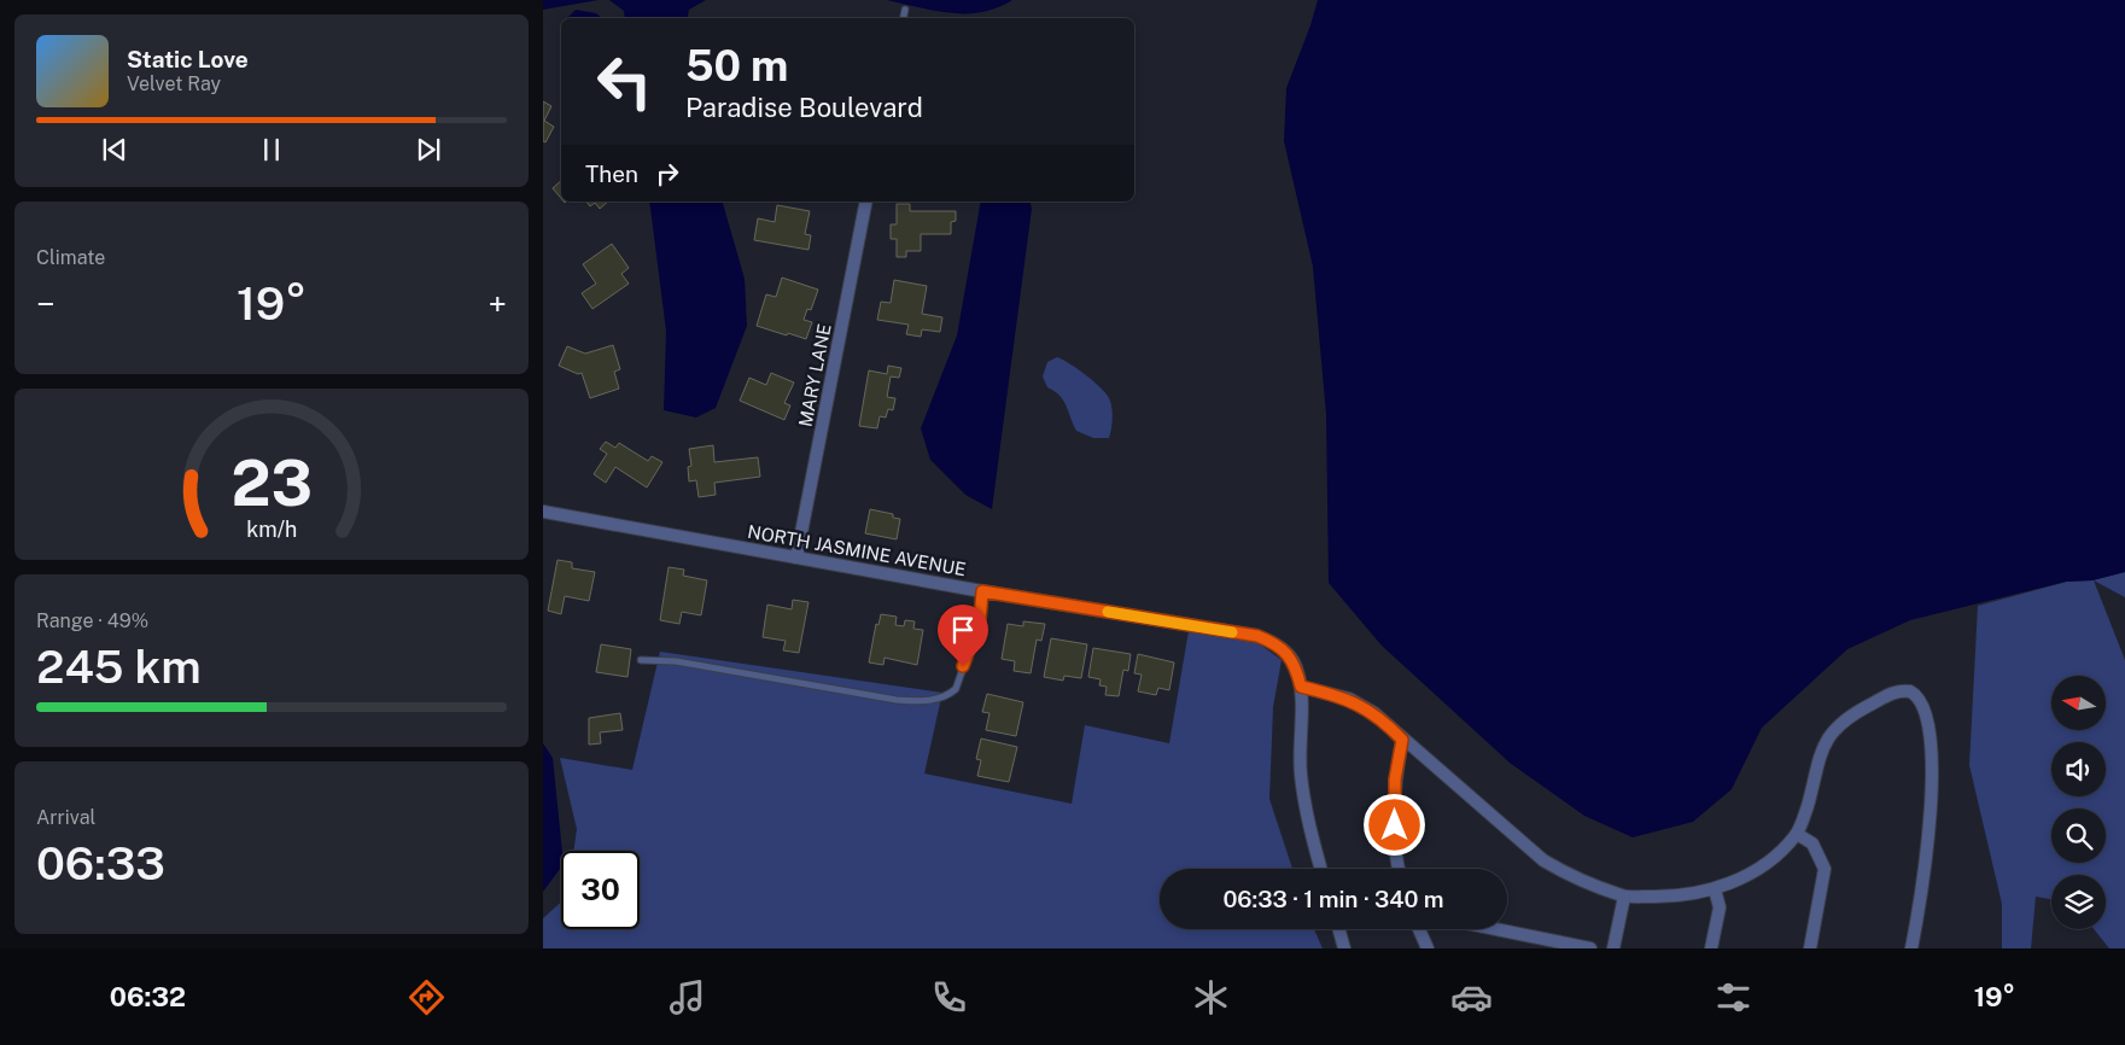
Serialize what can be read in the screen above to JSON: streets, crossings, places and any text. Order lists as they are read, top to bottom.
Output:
{
  "streets": {
    "street": ["MARY LANE", "NORTH JASMINE AVENUE"]
  },
  "crossings": [
    ["MARY LANE", "NORTH JASMINE AVENUE"]
  ],
  "north": "left",
  "page": {
    "turn": ["50 m", "Paradise Boulevard"],
    "song": ["Static Love", "Velvet Ray"],
    "then": "Then",
    "tile": [
      "Climate",
      ["Range · 49%", "245 km"],
      ["Arrival", "06:33"]
    ],
    "heat": ["−", "19°", "+"],
    "limit": "30",
    "trip": "06:33 · 1 min · 340 m",
    "tabs": ["06:32", "19°"],
    "gauge": ["23", "km/h"]
  }
}
